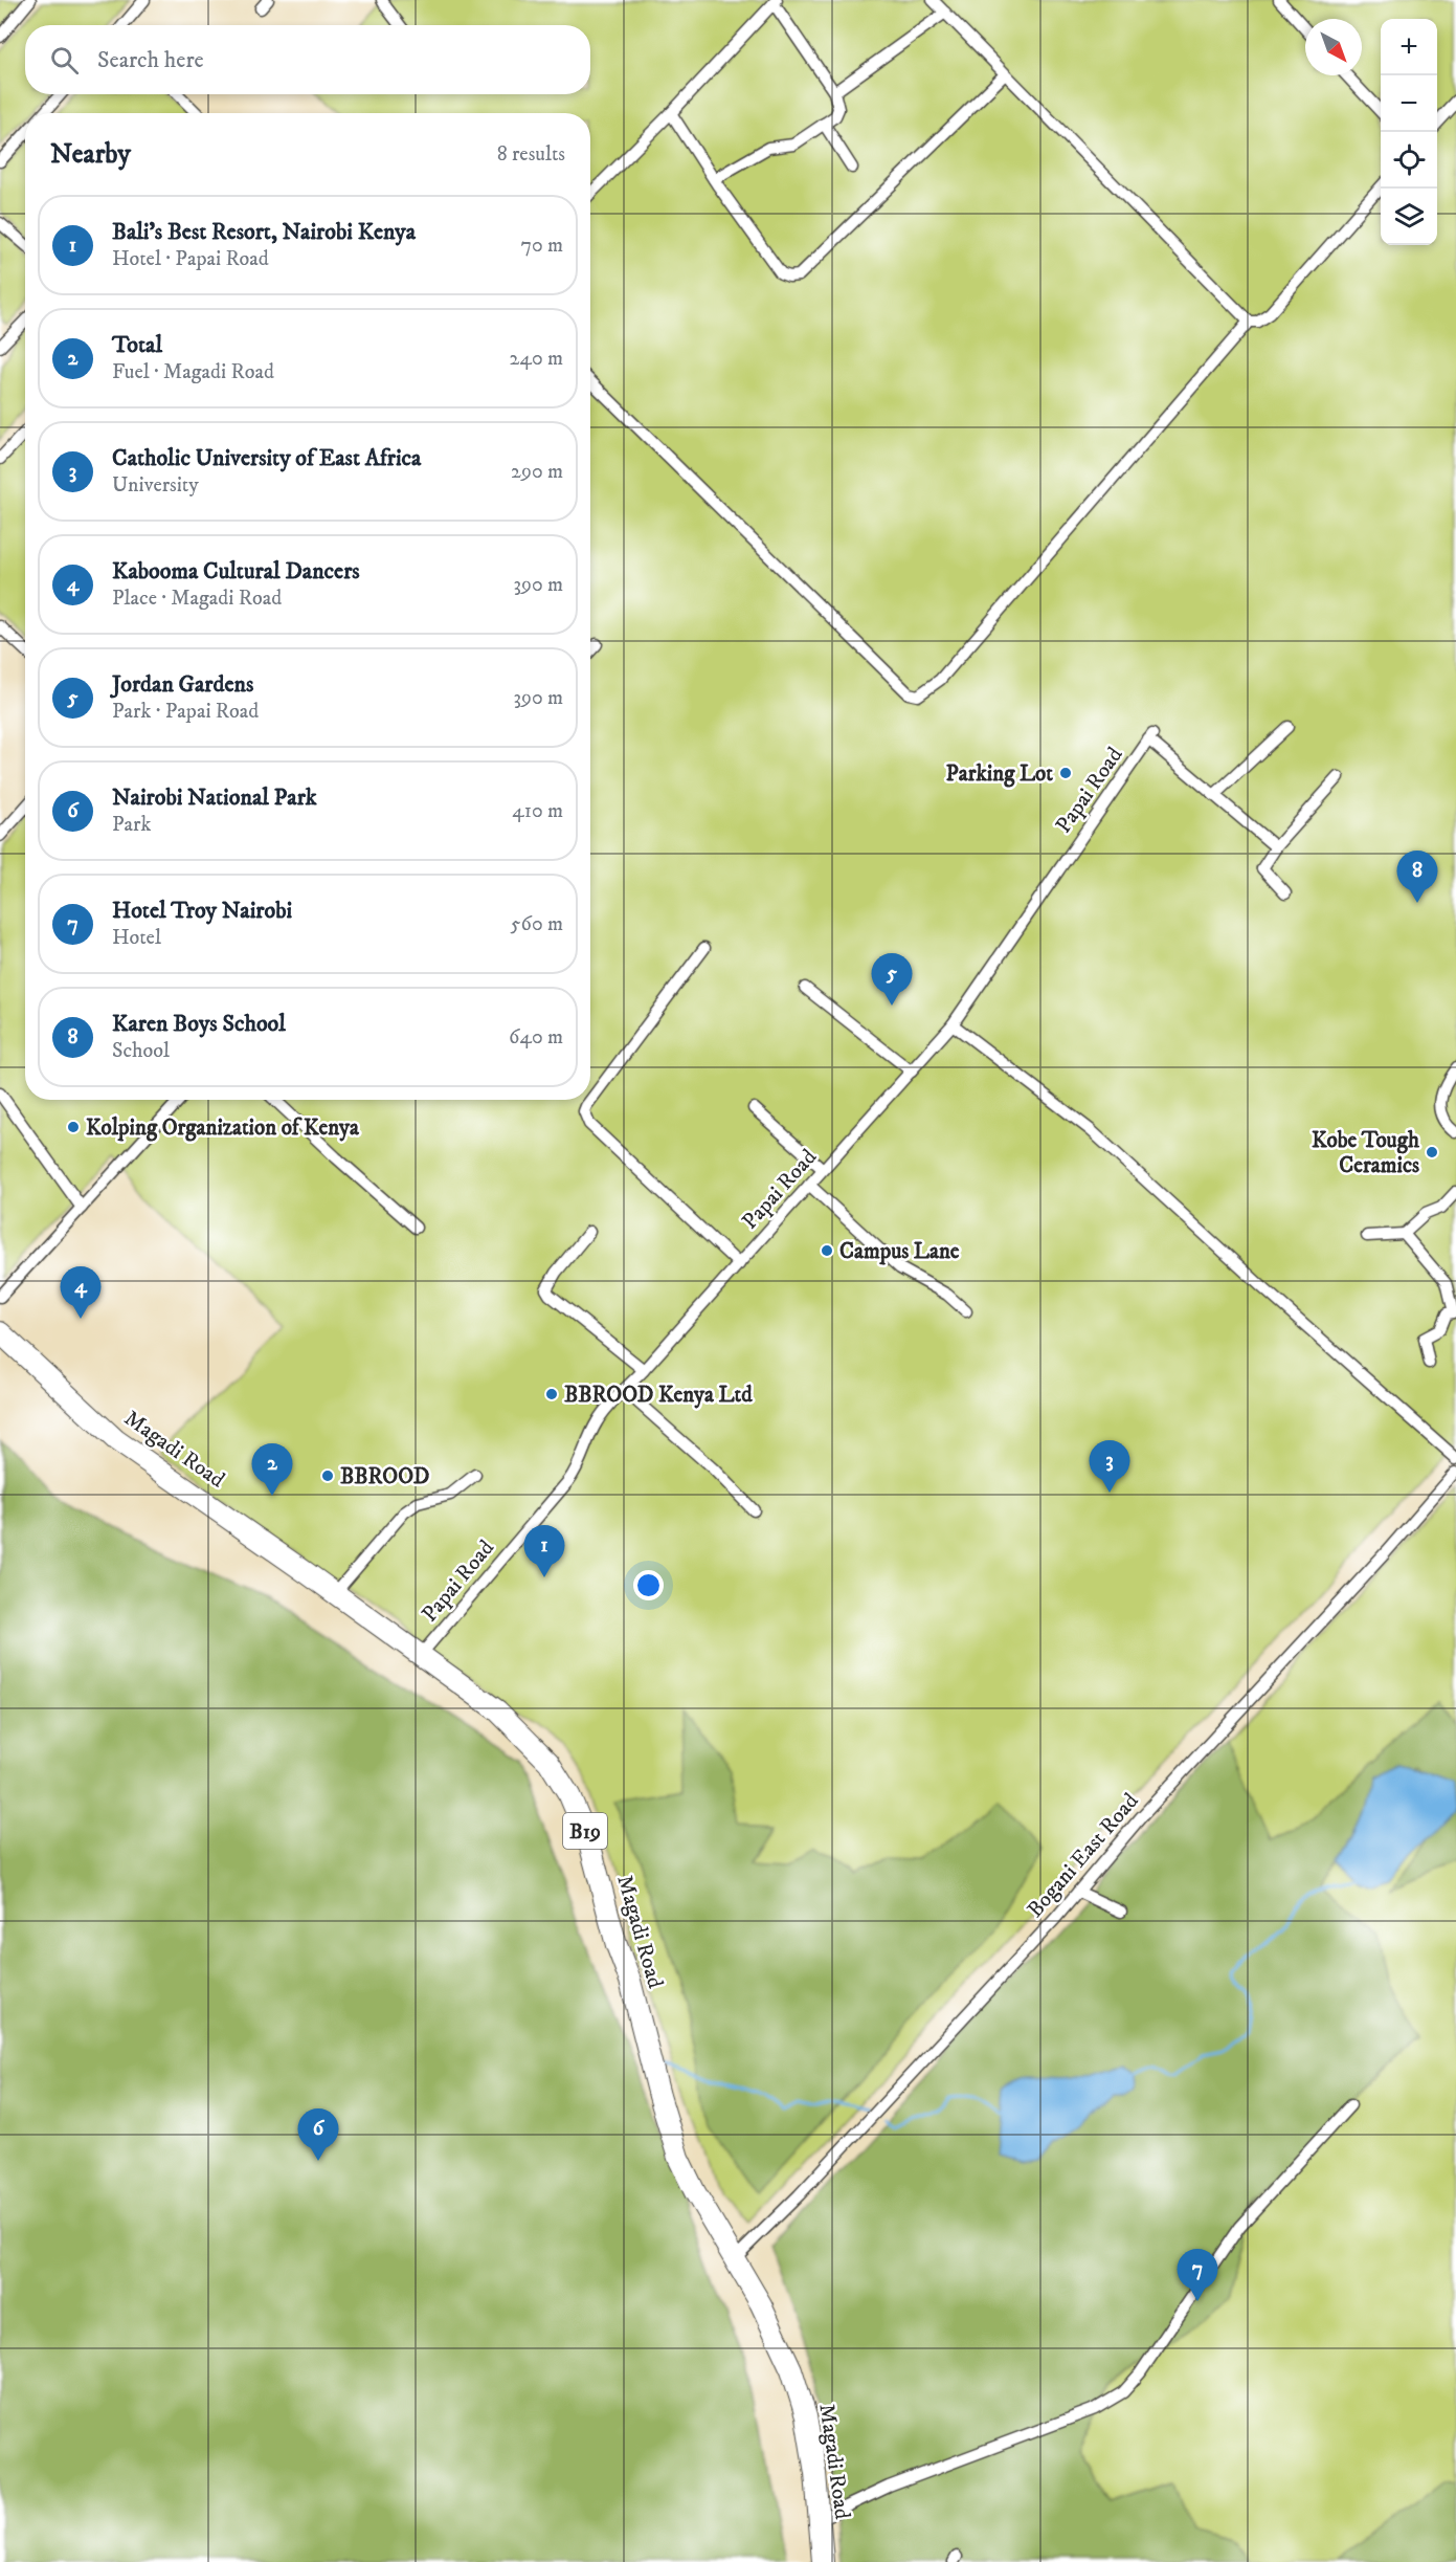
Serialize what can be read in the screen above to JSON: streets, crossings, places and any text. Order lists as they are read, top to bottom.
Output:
{
  "streets": {
    "highway": ["Magadi Road", "B19"],
    "street": ["Papai Road", "Bogani East Road"]
  },
  "crossings": [
    ["Papai Road", "Magadi Road"],
    ["Magadi Road", "Bogani East Road"]
  ],
  "places": [
    "Parking Lot",
    "Kolping Organization of Kenya",
    "Kobe Tough Ceramics",
    "Campus Lane",
    "BBROOD Kenya Ltd",
    "BBROOD"
  ],
  "north": "bottom right",
  "page": {
    "map_buttons": ["+", "−"],
    "search": "Search here",
    "heading": ["Nearby", "8 results"],
    "list": [
      {
        "mark": "1",
        "name": "Bali's Best Resort, Nairobi Kenya",
        "note": "Hotel · Papai Road",
        "value": "70 m"
      },
      {
        "mark": "2",
        "name": "Total",
        "note": "Fuel · Magadi Road",
        "value": "240 m"
      },
      {
        "mark": "3",
        "name": "Catholic University of East Africa",
        "note": "University",
        "value": "290 m"
      },
      {
        "mark": "4",
        "name": "Kabooma Cultural Dancers",
        "note": "Place · Magadi Road",
        "value": "390 m"
      },
      {
        "mark": "5",
        "name": "Jordan Gardens",
        "note": "Park · Papai Road",
        "value": "390 m"
      },
      {
        "mark": "6",
        "name": "Nairobi National Park",
        "note": "Park",
        "value": "410 m"
      },
      {
        "mark": "7",
        "name": "Hotel Troy Nairobi",
        "note": "Hotel",
        "value": "560 m"
      },
      {
        "mark": "8",
        "name": "Karen Boys School",
        "note": "School",
        "value": "640 m"
      }
    ],
    "pins": [
      "8",
      "5",
      "4",
      "3",
      "2",
      "1",
      "6",
      "7"
    ]
  }
}
